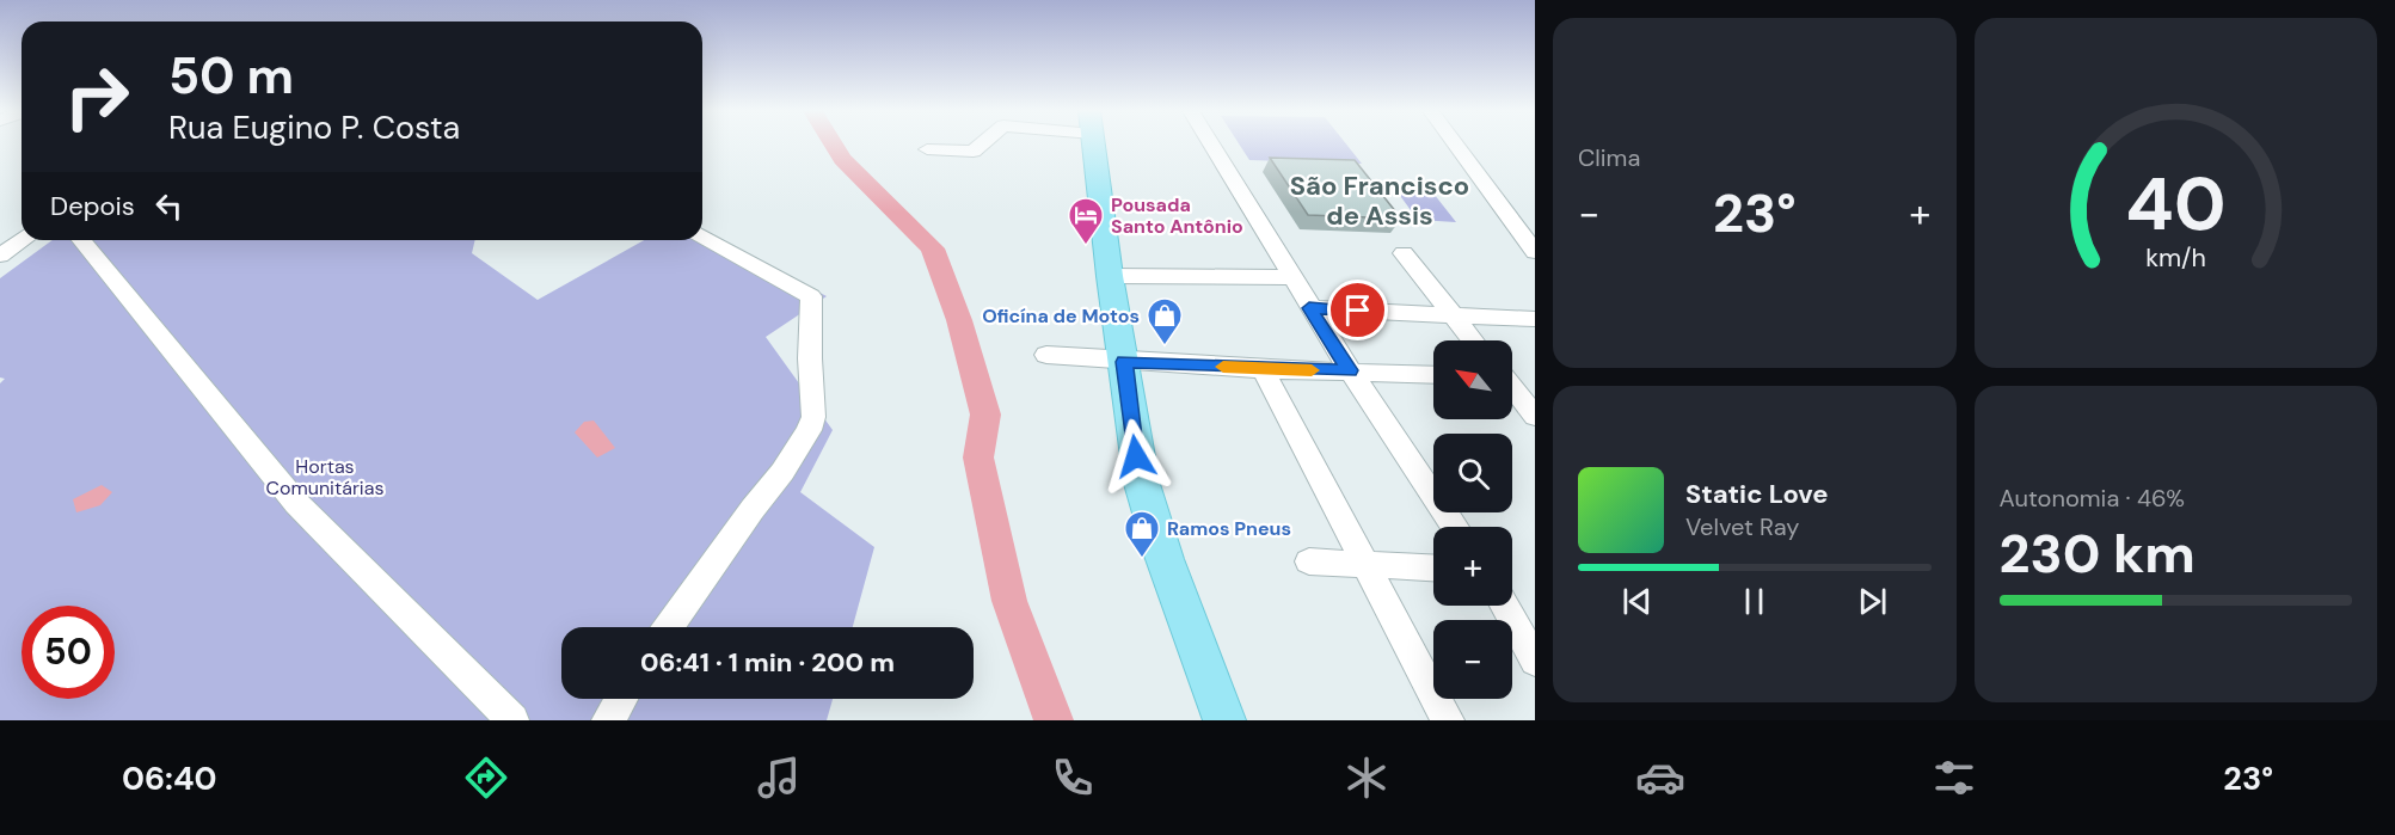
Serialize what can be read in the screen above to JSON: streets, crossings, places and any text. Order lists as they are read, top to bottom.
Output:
{
  "districts": ["São Francisco de Assis"],
  "parks": ["Hortas Comunitárias"],
  "places": {
    "hotel": ["Pousada Santo Antônio"],
    "shop": ["Oficína de Motos", "Ramos Pneus"]
  },
  "north": "top left",
  "page": {
    "tile": [
      "Clima",
      ["Autonomia · 46%", "230 km"]
    ],
    "turn": ["50 m", "Rua Eugino P. Costa"],
    "then": "Depois",
    "heat": ["−", "23°", "+"],
    "map_buttons": ["+", "−"],
    "song": ["Static Love", "Velvet Ray"],
    "limit": "50",
    "trip": "06:41 · 1 min · 200 m",
    "tabs": ["06:40", "23°"],
    "gauge": ["40", "km/h"]
  }
}
